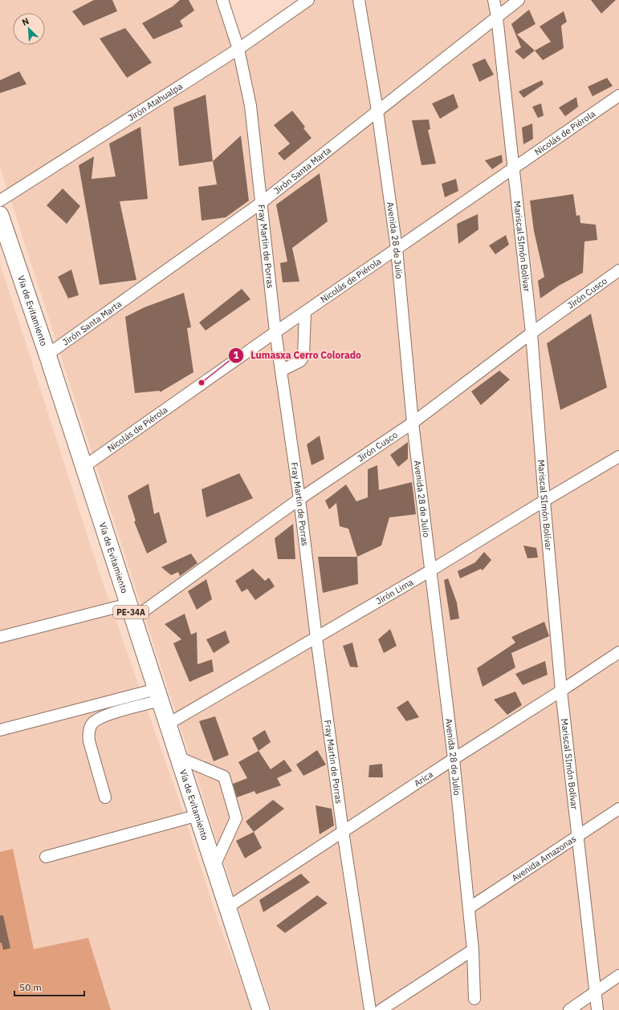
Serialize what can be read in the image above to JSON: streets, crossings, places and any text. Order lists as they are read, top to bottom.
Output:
{
  "streets": {
    "highway": ["Vía de Evitamiento", "PE-34A"],
    "street": [
      "Jirón Atahualpa",
      "Nicolás de Piérola",
      "Jirón Santa Marta",
      "Avenida 28 de Julio",
      "Fray Martin de Porras",
      "Mariscal SImón Bolívar",
      "Jirón Cusco",
      "Jirón Lima",
      "Arica",
      "Avenida Amazonas"
    ]
  },
  "crossings": [
    ["Jirón Atahualpa", "Fray Martin de Porras"],
    ["Nicolás de Piérola", "Avenida 28 de Julio"],
    ["Nicolás de Piérola", "Fray Martin de Porras"],
    ["Nicolás de Piérola", "Mariscal SImón Bolívar"],
    ["Nicolás de Piérola", "Vía de Evitamiento"],
    ["Jirón Santa Marta", "Avenida 28 de Julio"],
    ["Jirón Santa Marta", "Fray Martin de Porras"],
    ["Jirón Santa Marta", "Mariscal SImón Bolívar"],
    ["Jirón Santa Marta", "Vía de Evitamiento"],
    ["Avenida 28 de Julio", "Jirón Cusco"],
    ["Avenida 28 de Julio", "Jirón Lima"],
    ["Avenida 28 de Julio", "Arica"],
    ["Avenida 28 de Julio", "Avenida Amazonas"],
    ["Fray Martin de Porras", "Jirón Cusco"],
    ["Fray Martin de Porras", "Jirón Lima"],
    ["Fray Martin de Porras", "Arica"],
    ["Mariscal SImón Bolívar", "Jirón Cusco"],
    ["Mariscal SImón Bolívar", "Jirón Lima"],
    ["Mariscal SImón Bolívar", "Arica"],
    ["Mariscal SImón Bolívar", "Avenida Amazonas"],
    ["Jirón Cusco", "Vía de Evitamiento"],
    ["Vía de Evitamiento", "Jirón Lima"],
    ["Vía de Evitamiento", "Arica"]
  ],
  "places": ["Lumasxa Cerro Colorado"],
  "scale_bar": "50 m",
  "north": "top left"
}
